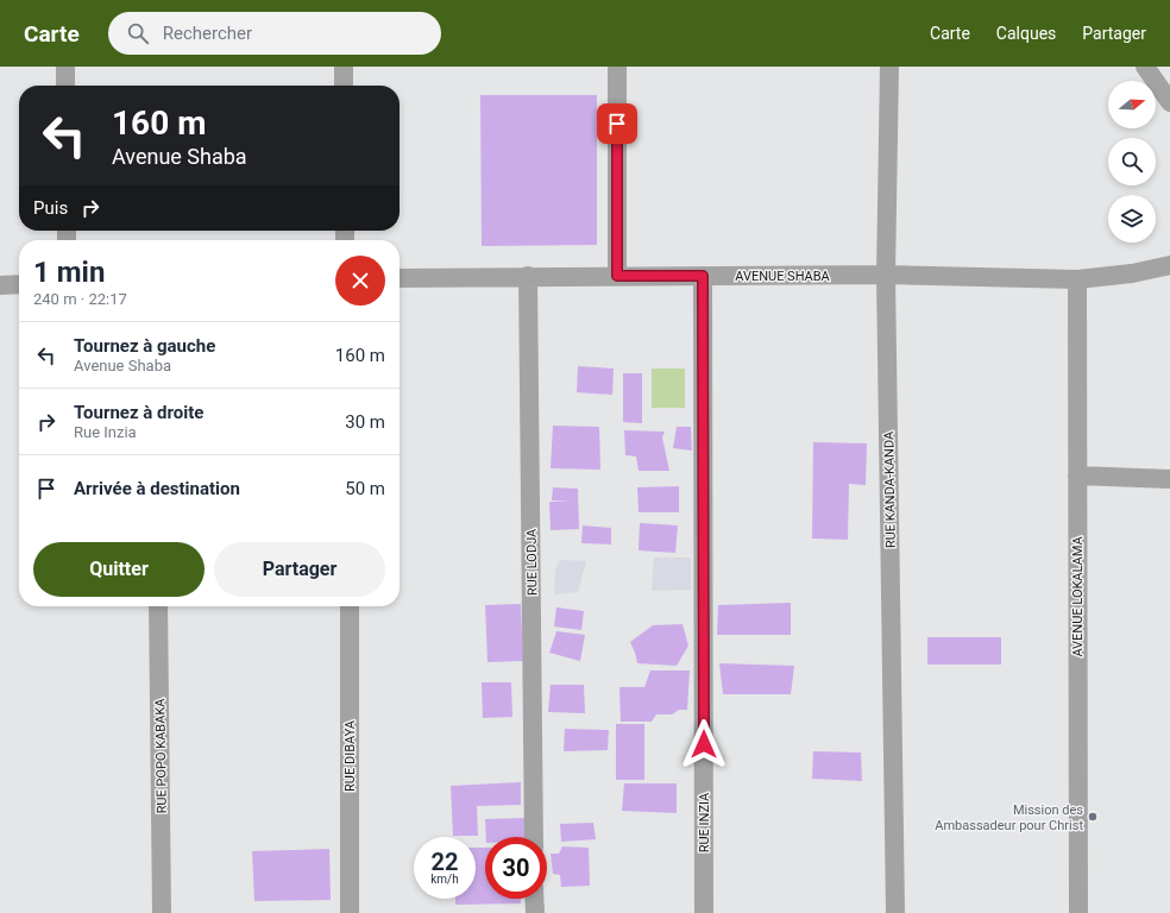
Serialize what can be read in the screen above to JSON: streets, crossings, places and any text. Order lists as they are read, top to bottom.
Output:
{
  "streets": {
    "street": [
      "AVENUE SHABA",
      "RUE KANDA-KANDA",
      "RUE LODJA",
      "AVENUE LOKALAMA",
      "RUE POPO KABAKA",
      "RUE DIBAYA",
      "RUE INZIA"
    ]
  },
  "crossings": [
    ["AVENUE SHABA", "RUE KANDA-KANDA"],
    ["AVENUE SHABA", "RUE LODJA"],
    ["AVENUE SHABA", "AVENUE LOKALAMA"],
    ["AVENUE SHABA", "RUE INZIA"]
  ],
  "places": ["Mission des Ambassadeur pour Christ"],
  "north": "right",
  "page": {
    "header": "Carte",
    "search": "Rechercher",
    "nav": ["Carte", "Calques", "Partager"],
    "turn": ["160 m", "Avenue Shaba"],
    "then": "Puis",
    "heading": ["1 min", "240 m · 22:17"],
    "list": [
      {
        "name": "Tournez à gauche",
        "note": "Avenue Shaba",
        "value": "160 m"
      },
      {
        "name": "Tournez à droite",
        "note": "Rue Inzia",
        "value": "30 m"
      },
      {
        "name": "Arrivée à destination",
        "value": "50 m"
      }
    ],
    "buttons": ["Quitter", "Partager"],
    "speed": "22 km/h",
    "limit": "30"
  }
}
